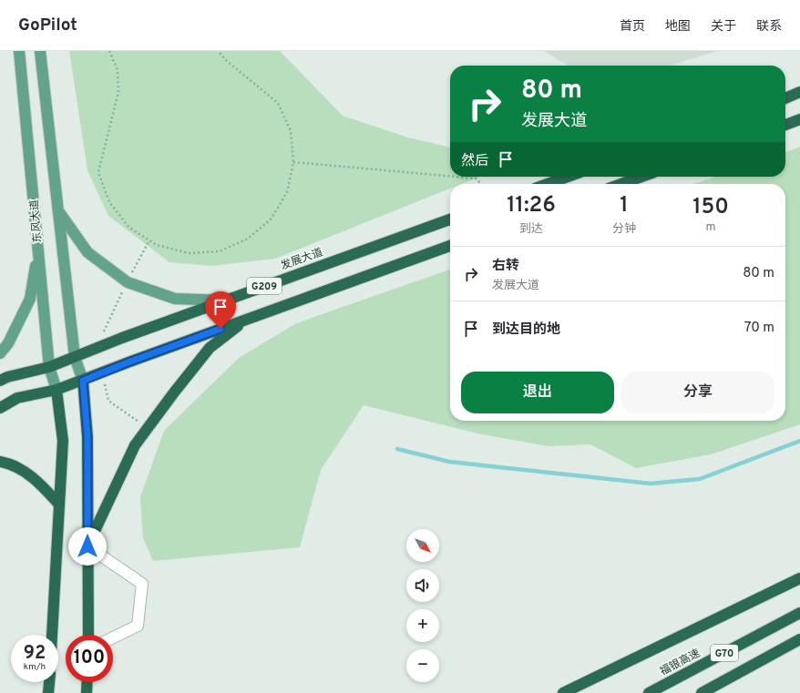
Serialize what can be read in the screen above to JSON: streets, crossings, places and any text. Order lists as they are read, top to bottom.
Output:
{
  "streets": {
    "highway": [
      "发展大道",
      "G209",
      "G70",
      "福银高速"
    ],
    "main road": ["东风大道"]
  },
  "crossings": [
    ["东风大道", "G209"],
    ["发展大道", "G209"]
  ],
  "north": "bottom right",
  "page": {
    "header": "GoPilot",
    "nav": [
      "首页",
      "地图",
      "关于",
      "联系"
    ],
    "turn": ["80 m", "发展大道"],
    "then": "然后",
    "eta": [
      "11:26",
      "到达",
      "1",
      "分钟",
      "150",
      "m"
    ],
    "list": [
      {
        "name": "右转",
        "note": "发展大道",
        "value": "80 m"
      },
      {
        "name": "到达目的地",
        "value": "70 m"
      }
    ],
    "buttons": ["退出", "分享"],
    "map_buttons": ["+", "−"],
    "speed": "92 km/h",
    "limit": "100"
  }
}
